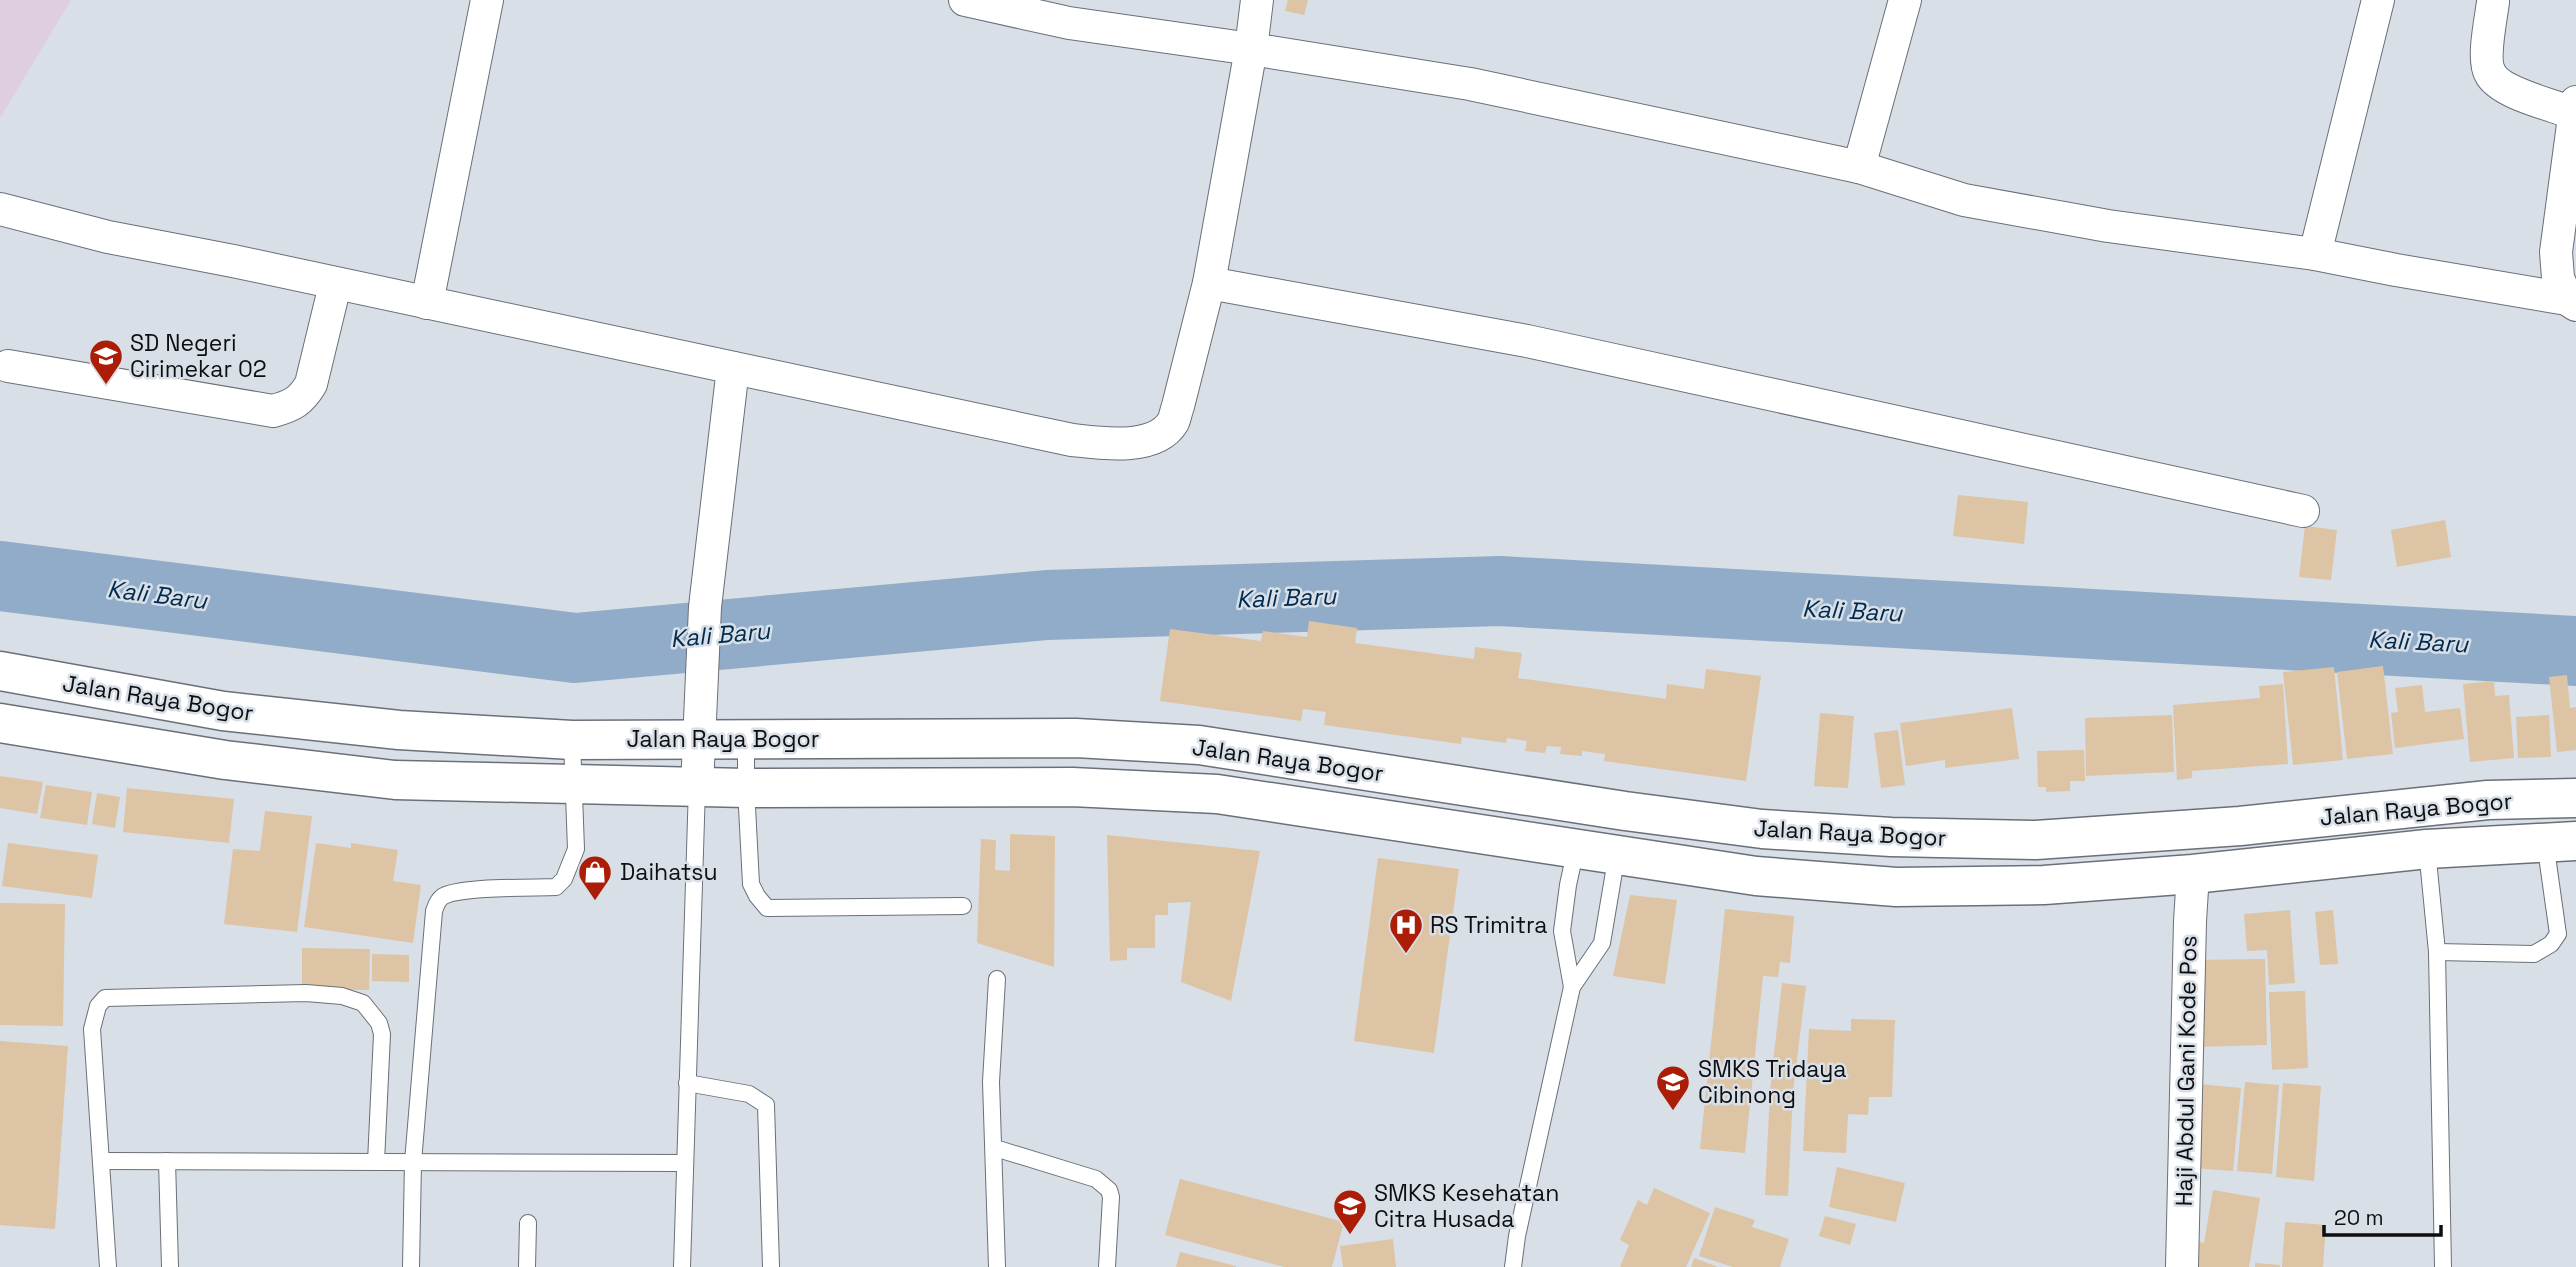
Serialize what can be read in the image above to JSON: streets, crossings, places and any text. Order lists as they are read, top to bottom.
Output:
{
  "streets": {
    "highway": ["Jalan Raya Bogor"],
    "street": ["Haji Abdul Gani Kode Pos"]
  },
  "crossings": [
    ["Jalan Raya Bogor", "Haji Abdul Gani Kode Pos"]
  ],
  "water": ["Kali Baru"],
  "places": {
    "school or university": ["SD Negeri Cirimekar 02", "SMKS Tridaya Cibinong", "SMKS Kesehatan Citra Husada"],
    "shop": ["Daihatsu"],
    "hospital": ["RS Trimitra"]
  },
  "scale_bar": "20 m"
}
